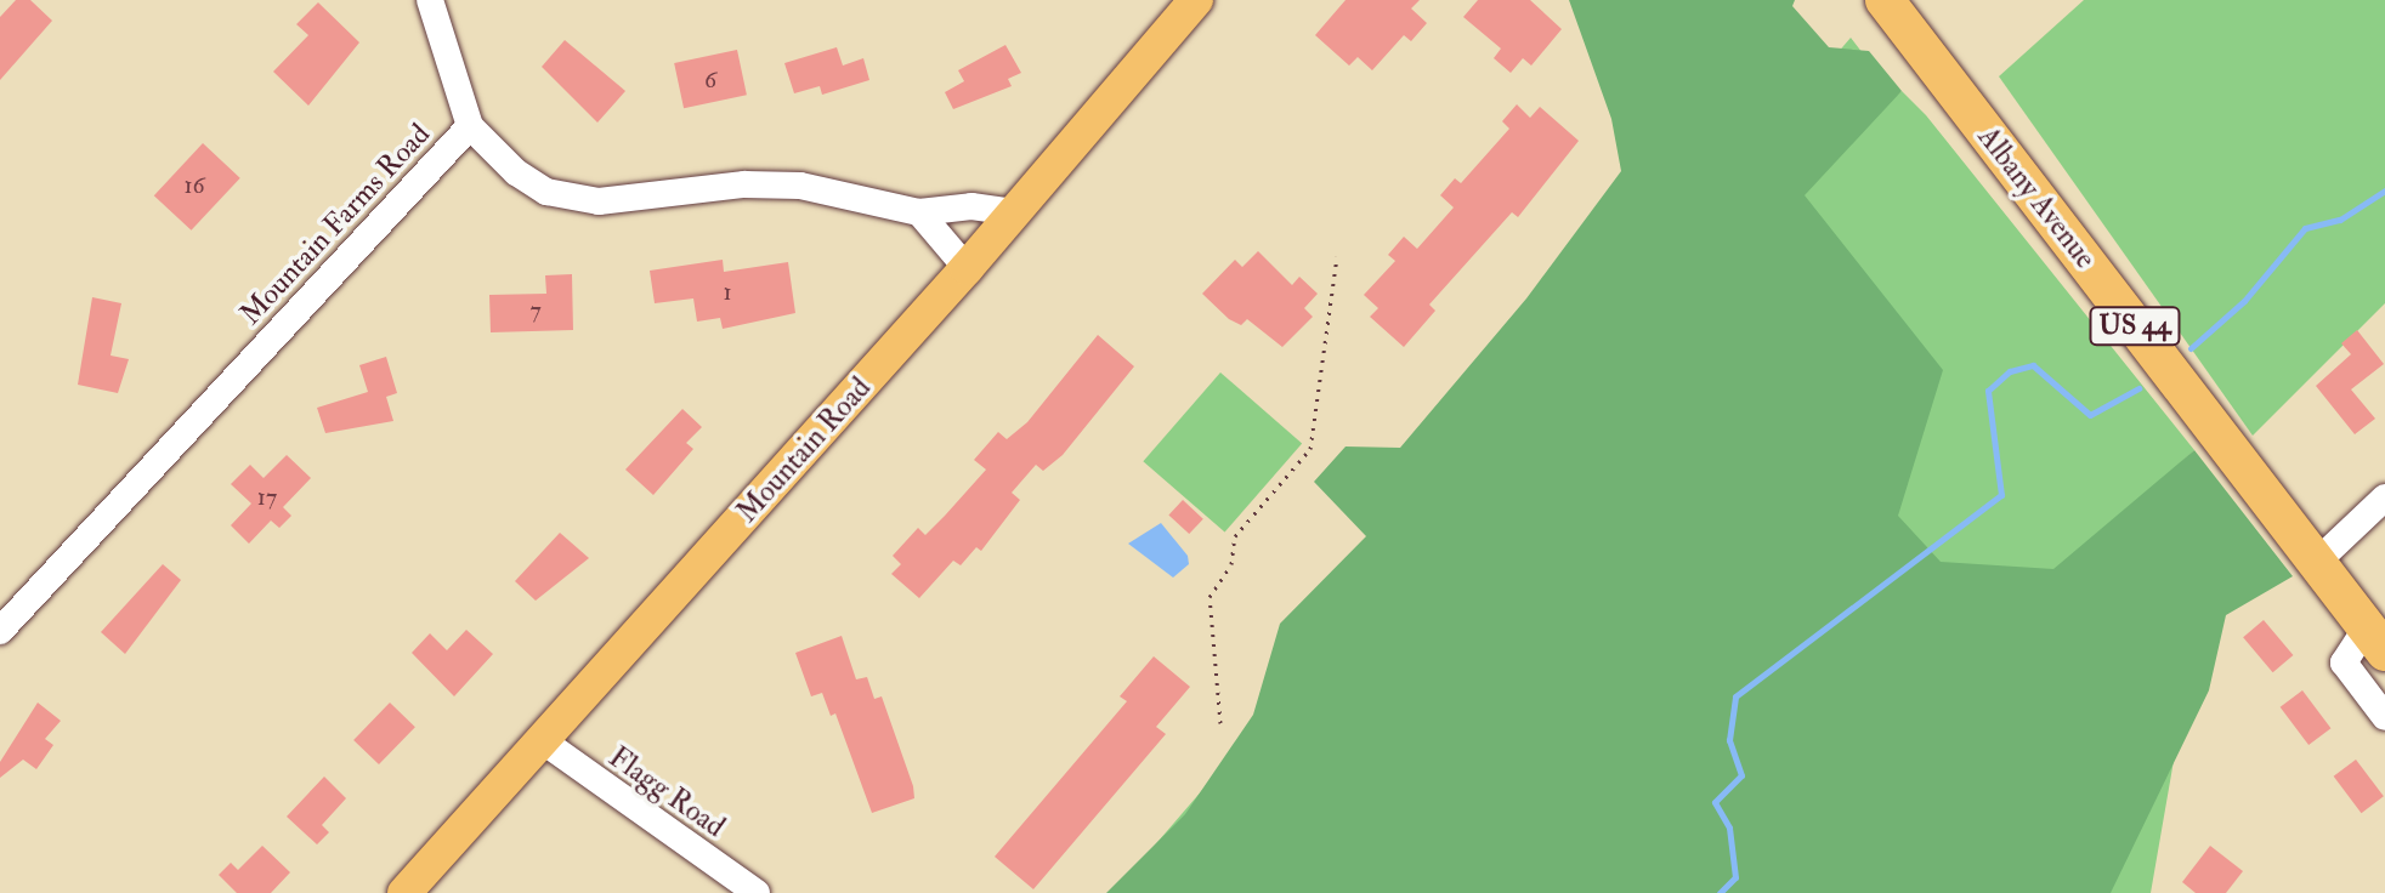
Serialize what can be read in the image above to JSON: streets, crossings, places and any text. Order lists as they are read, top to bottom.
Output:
{
  "streets": {
    "highway": ["Albany Avenue", "US 44"],
    "main road": ["Mountain Road"],
    "street": ["Mountain Farms Road", "Flagg Road"]
  },
  "crossings": [
    ["Mountain Farms Road", "Mountain Road"],
    ["Mountain Road", "Flagg Road"]
  ],
  "house_numbers": [
    "6",
    "16",
    "1",
    "7",
    "17"
  ]
}
